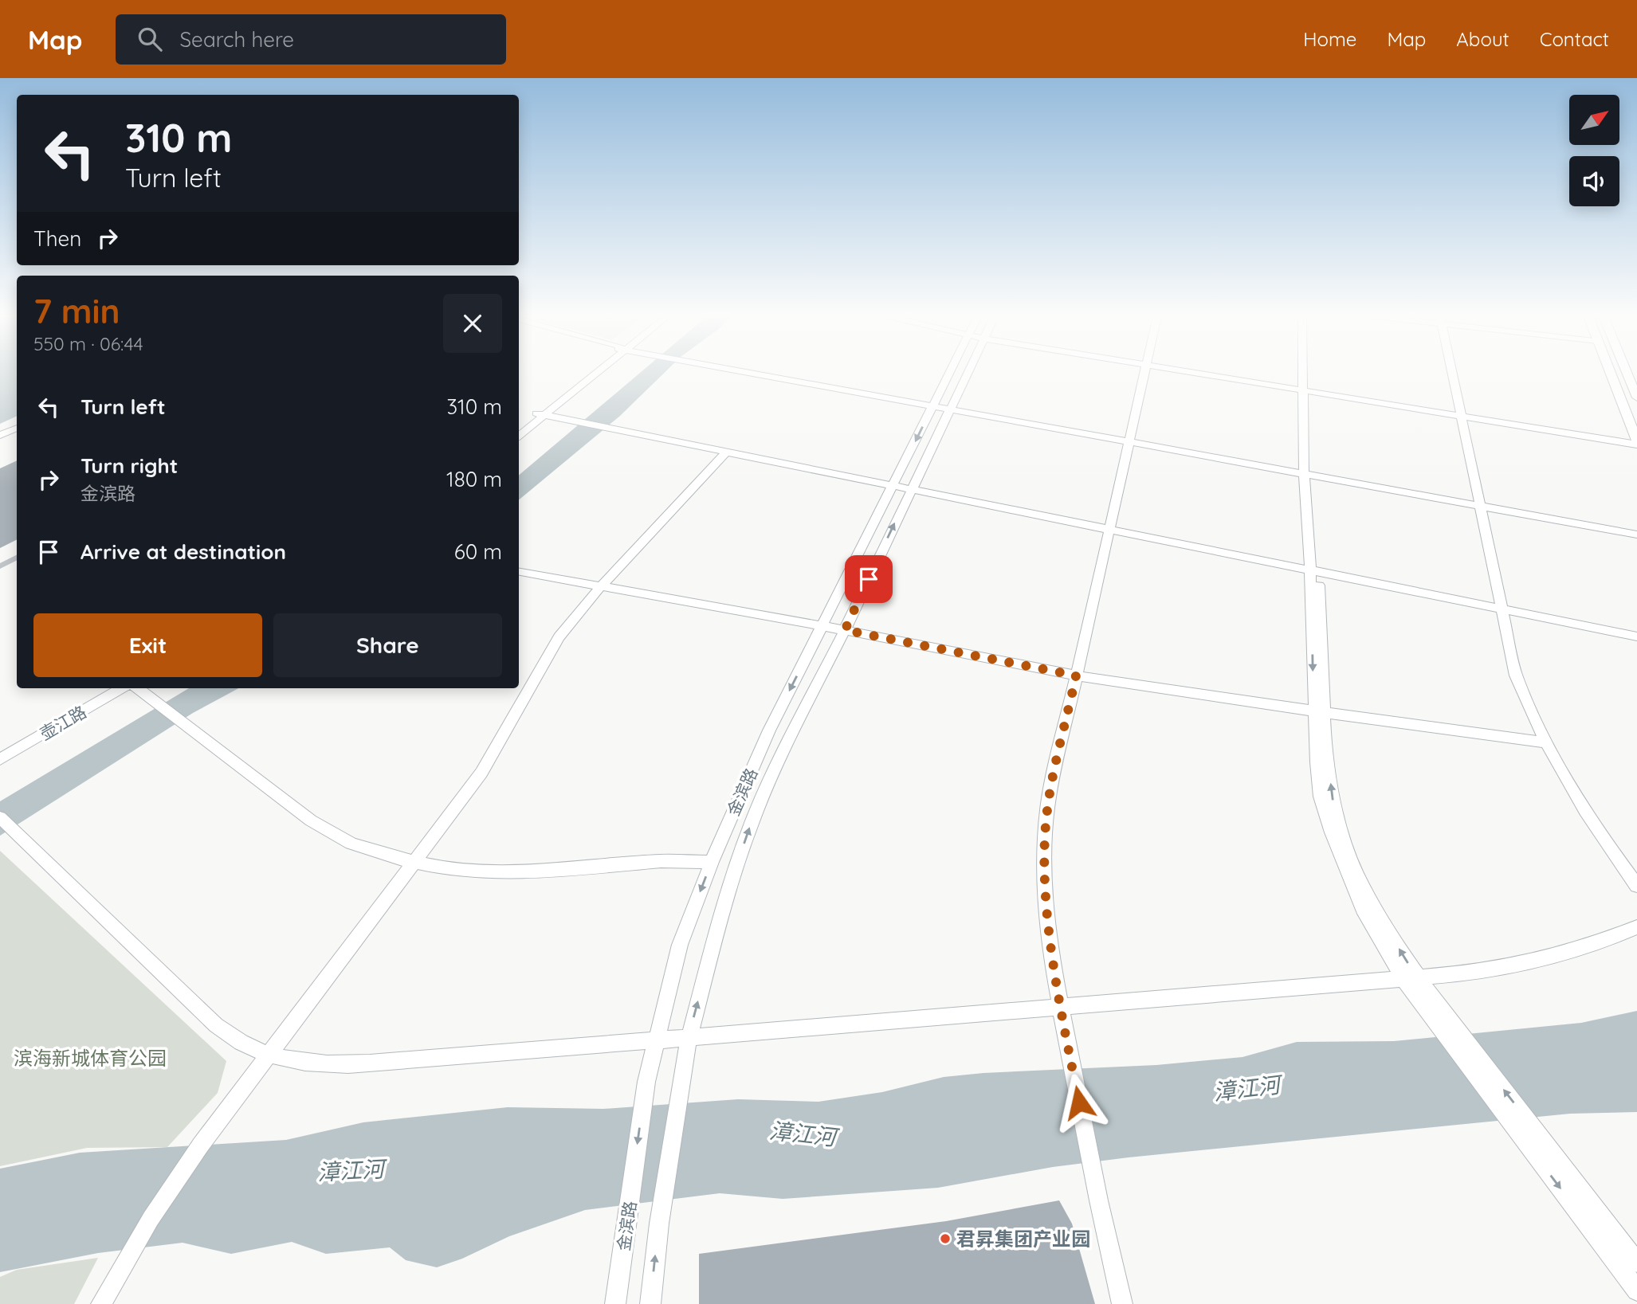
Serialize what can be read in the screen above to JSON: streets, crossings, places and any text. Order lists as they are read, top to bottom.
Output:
{
  "streets": {
    "street": ["壶江路", "金滨路"]
  },
  "water": ["漳江河"],
  "parks": ["滨海新城体育公园"],
  "places": ["君昇集团产业园"],
  "north": "top right",
  "page": {
    "header": "Map",
    "search": "Search here",
    "nav": [
      "Home",
      "Map",
      "About",
      "Contact"
    ],
    "turn": ["310 m", "Turn left"],
    "then": "Then",
    "heading": ["7 min", "550 m · 06:44"],
    "list": [
      {
        "name": "Turn left",
        "value": "310 m"
      },
      {
        "name": "Turn right",
        "note": "金滨路",
        "value": "180 m"
      },
      {
        "name": "Arrive at destination",
        "value": "60 m"
      }
    ],
    "buttons": ["Exit", "Share"]
  }
}
